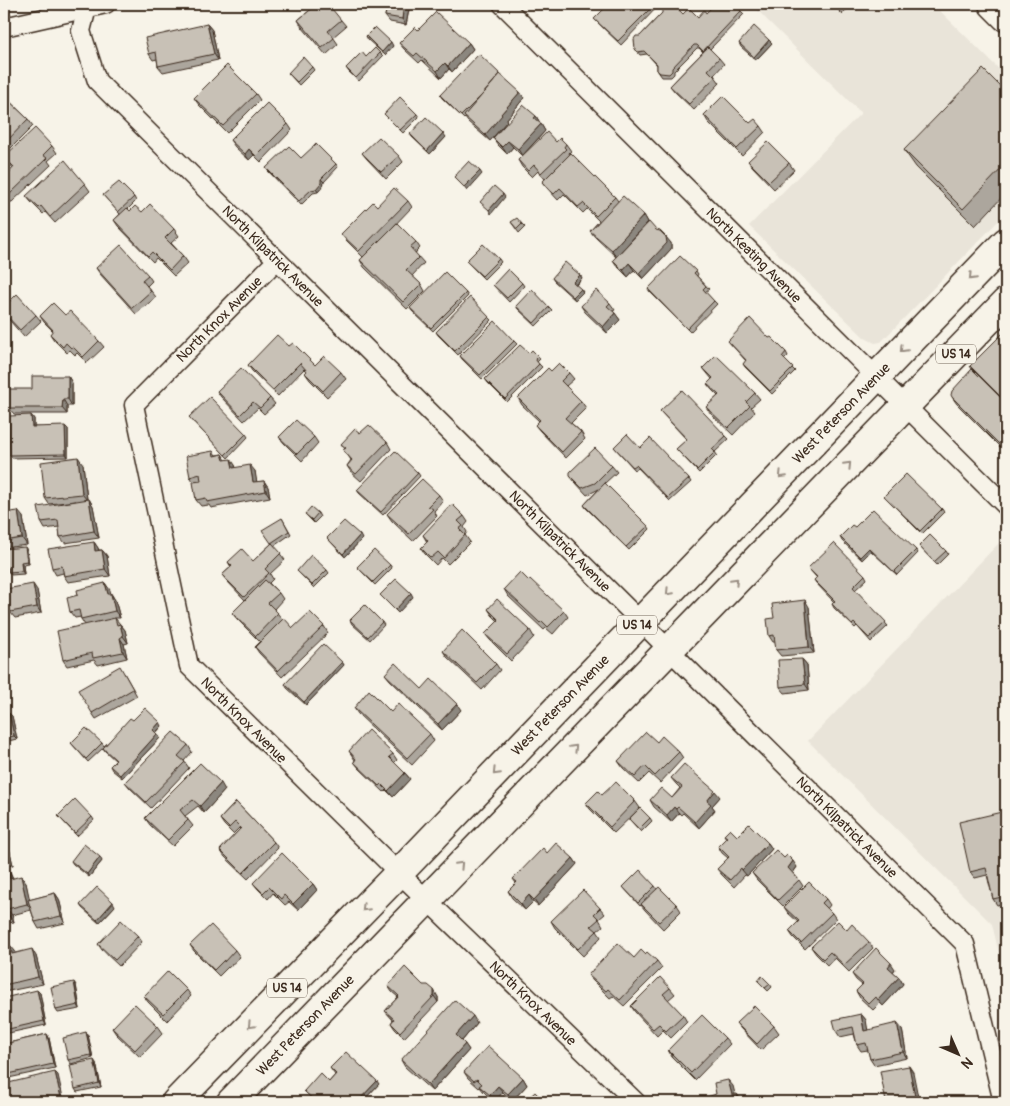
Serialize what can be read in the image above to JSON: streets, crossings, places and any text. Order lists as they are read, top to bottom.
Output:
{
  "streets": {
    "main road": ["US 14", "West Peterson Avenue"],
    "street": ["North Keating Avenue", "North Kilpatrick Avenue", "North Knox Avenue"]
  },
  "crossings": [
    ["North Keating Avenue", "West Peterson Avenue"],
    ["North Kilpatrick Avenue", "North Knox Avenue"],
    ["North Kilpatrick Avenue", "West Peterson Avenue"],
    ["North Knox Avenue", "West Peterson Avenue"]
  ],
  "north": "bottom right"
}
